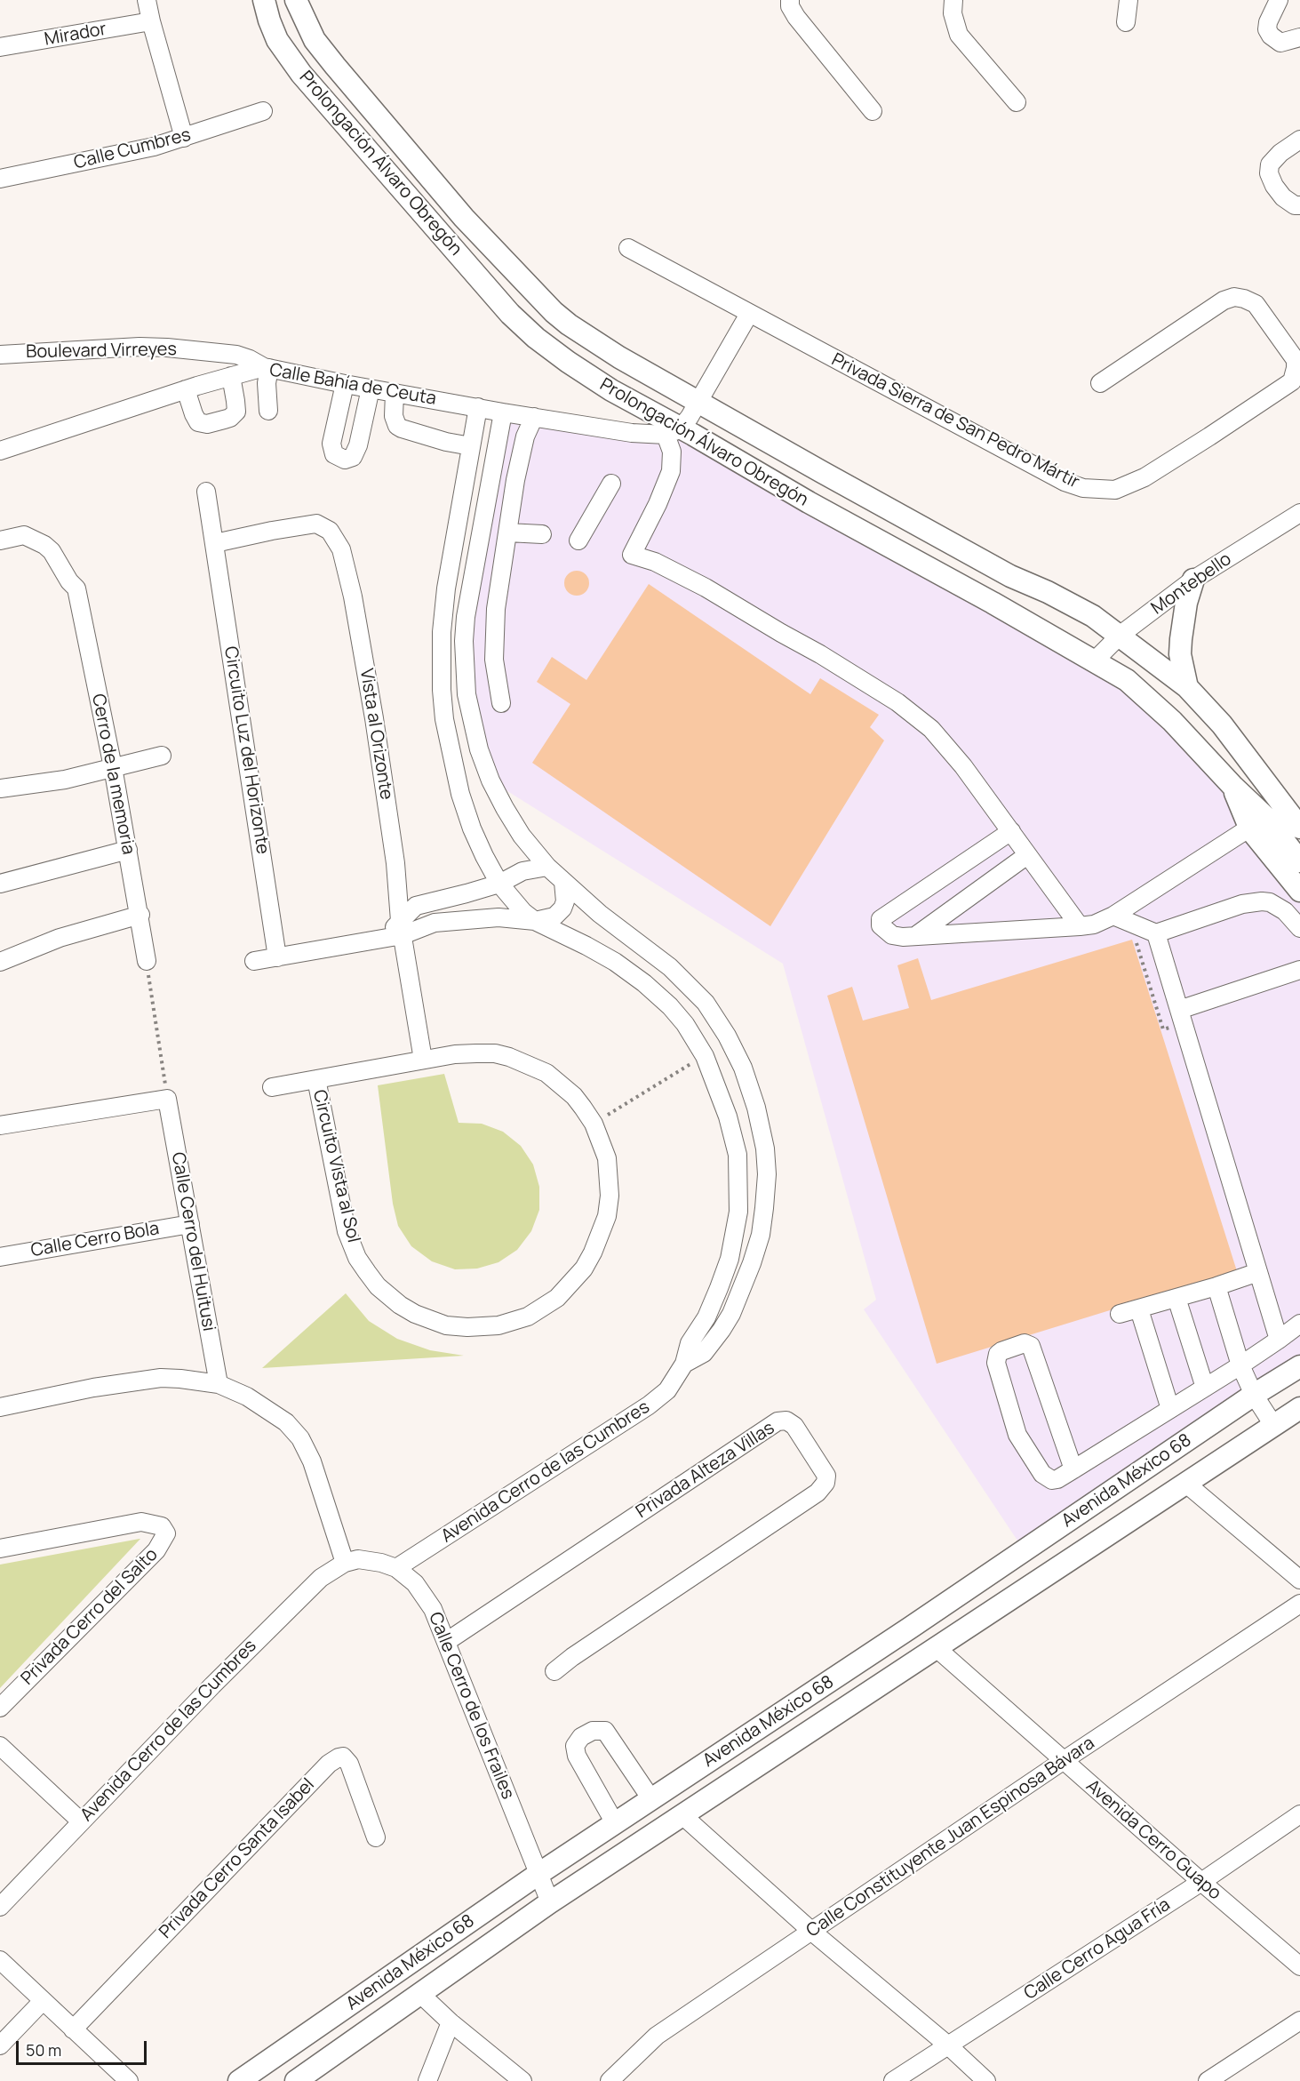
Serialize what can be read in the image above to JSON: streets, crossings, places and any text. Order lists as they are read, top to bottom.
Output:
{
  "streets": {
    "main road": ["Prolongación Álvaro Obregón", "Avenida México 68"],
    "street": [
      "Mirador",
      "Calle Cumbres",
      "Boulevard Virreyes",
      "Calle Bahía de Ceuta",
      "Privada Sierra de San Pedro Mártir",
      "Montebello",
      "Vista al Orizonte",
      "Circuito Luz del Horizonte",
      "Cerro de la memoria",
      "Circuito Vista al Sol",
      "Calle Cerro Bola",
      "Calle Cerro del Huitusi",
      "Privada Alteza Villas",
      "Avenida Cerro de las Cumbres",
      "Privada Cerro del Salto",
      "Calle Cerro de los Frailes",
      "Calle Constituyente Juan Espinosa Bávara",
      "Avenida Cerro Guapo",
      "Privada Cerro Santa Isabel",
      "Calle Cerro Agua Fría"
    ]
  },
  "crossings": [
    ["Prolongación Álvaro Obregón", "Calle Bahía de Ceuta"],
    ["Prolongación Álvaro Obregón", "Montebello"],
    ["Boulevard Virreyes", "Calle Bahía de Ceuta"],
    ["Calle Bahía de Ceuta", "Avenida Cerro de las Cumbres"],
    ["Vista al Orizonte", "Circuito Luz del Horizonte"],
    ["Vista al Orizonte", "Circuito Vista al Sol"],
    ["Calle Cerro Bola", "Calle Cerro del Huitusi"],
    ["Privada Alteza Villas", "Calle Cerro de los Frailes"],
    ["Avenida Cerro de las Cumbres", "Calle Cerro de los Frailes"],
    ["Avenida México 68", "Calle Cerro de los Frailes"],
    ["Avenida México 68", "Avenida Cerro Guapo"],
    ["Calle Constituyente Juan Espinosa Bávara", "Avenida Cerro Guapo"],
    ["Avenida Cerro Guapo", "Calle Cerro Agua Fría"]
  ],
  "scale_bar": "50 m"
}
